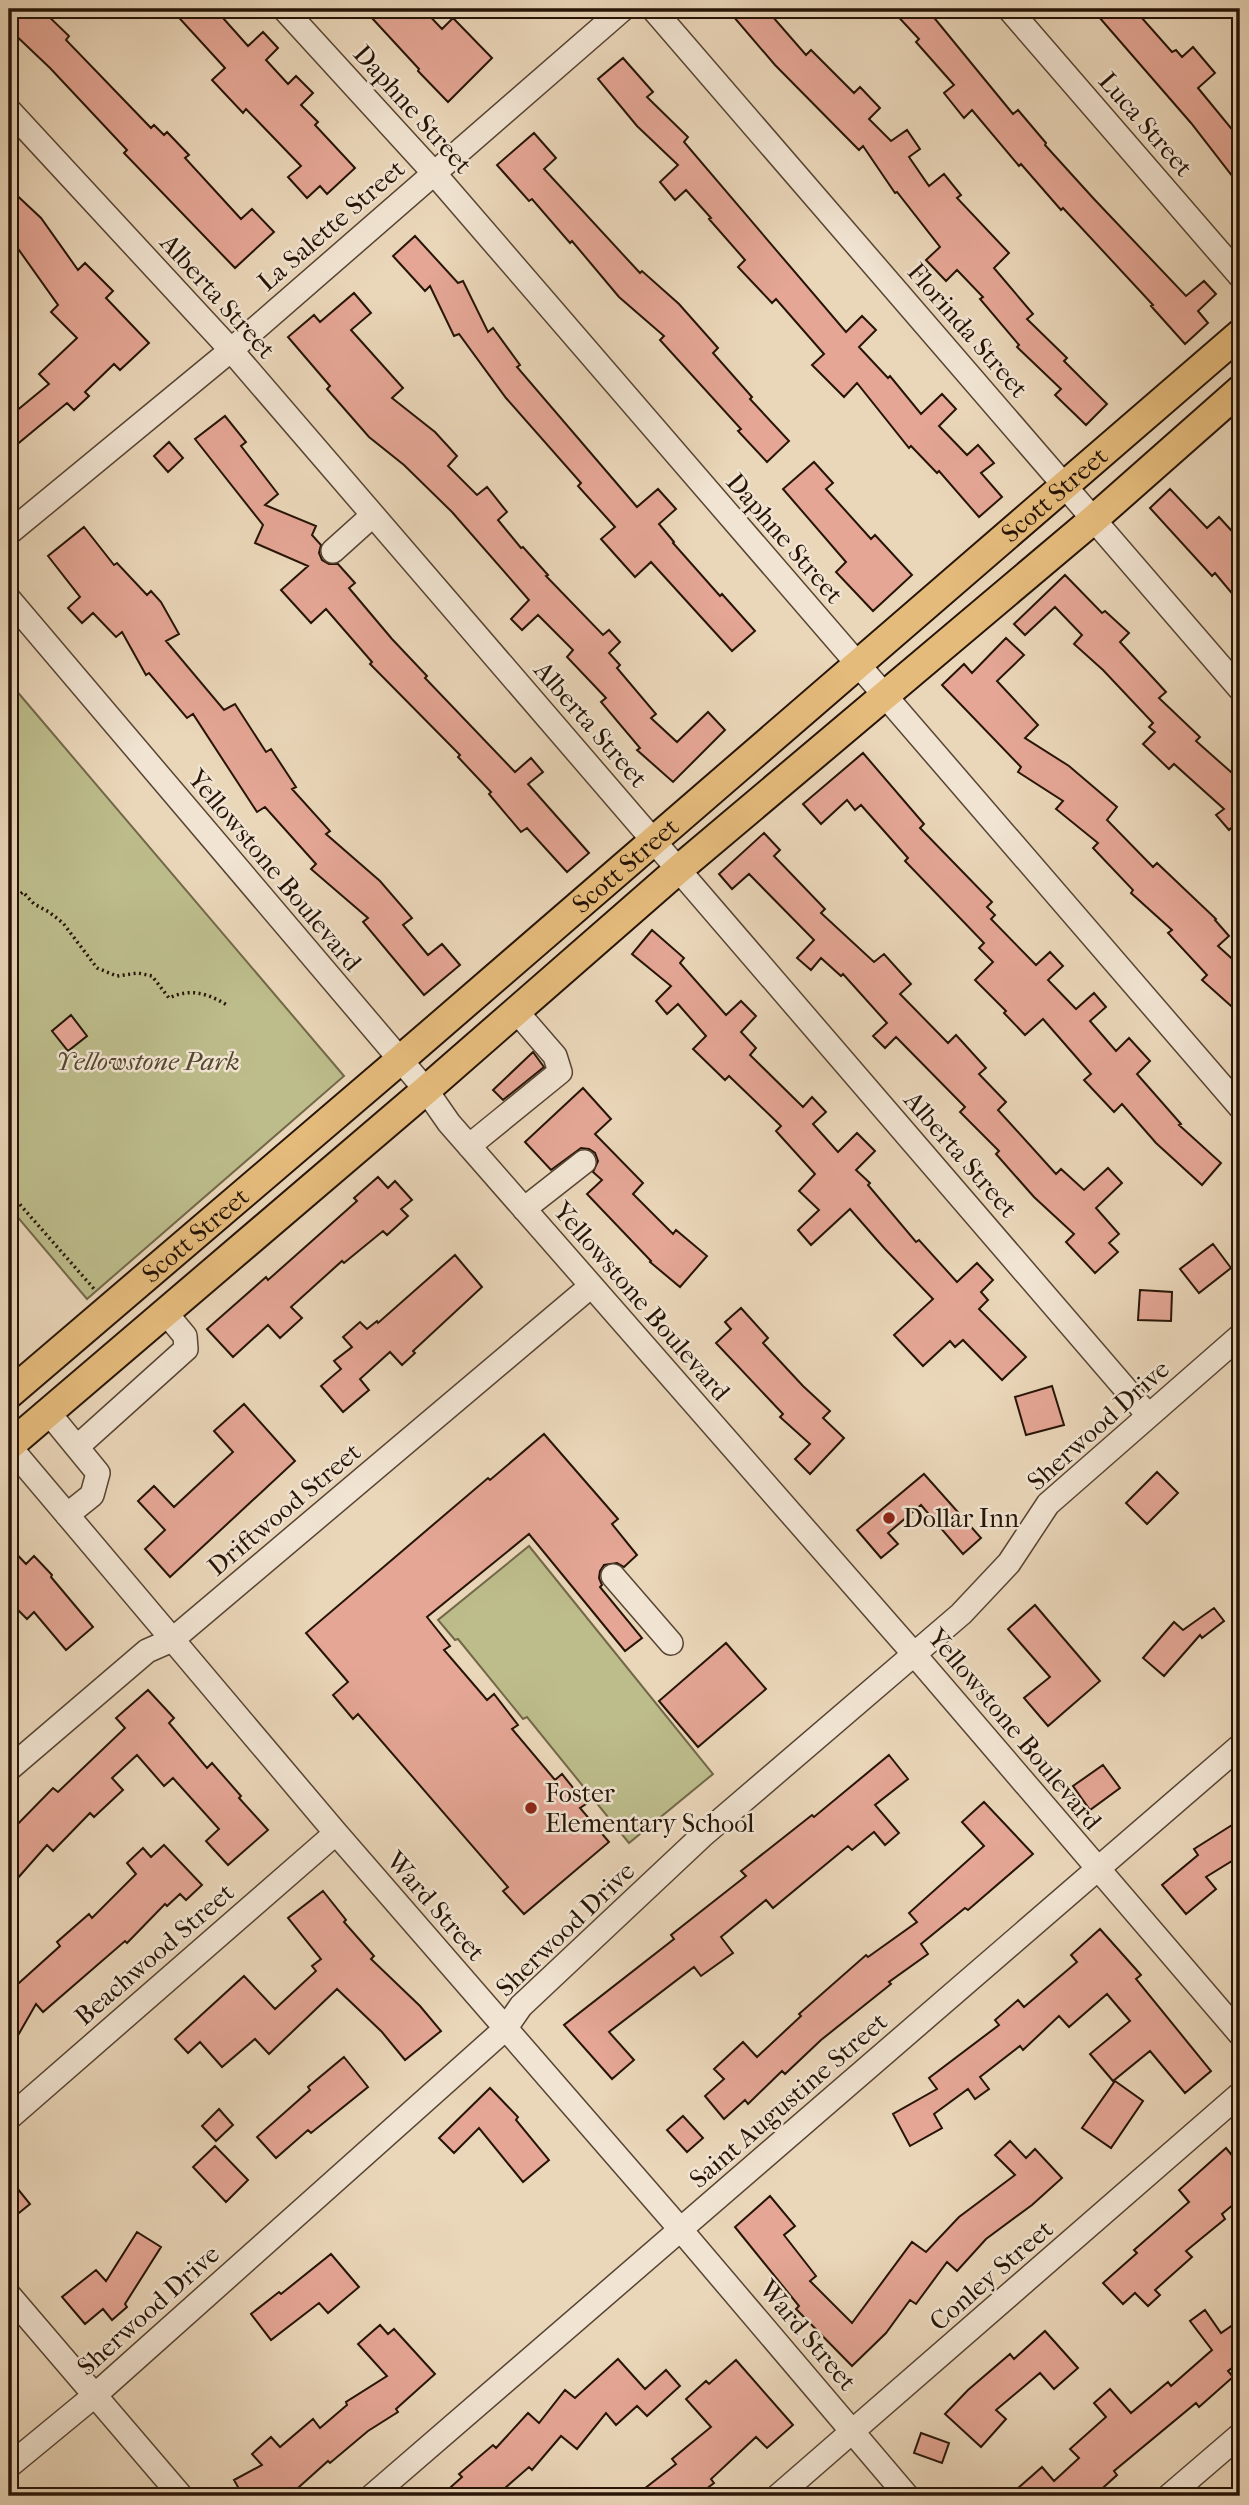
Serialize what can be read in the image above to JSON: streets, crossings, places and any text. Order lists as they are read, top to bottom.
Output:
{
  "streets": {
    "main road": ["Scott Street"],
    "street": [
      "Daphne Street",
      "Luca Street",
      "La Salette Street",
      "Alberta Street",
      "Florinda Street",
      "Yellowstone Boulevard",
      "Sherwood Drive",
      "Driftwood Street",
      "Ward Street",
      "Beachwood Street",
      "Saint Augustine Street",
      "Conley Street"
    ]
  },
  "crossings": [
    ["Daphne Street", "La Salette Street"],
    ["Daphne Street", "Scott Street"],
    ["La Salette Street", "Alberta Street"],
    ["Alberta Street", "Scott Street"],
    ["Alberta Street", "Sherwood Drive"],
    ["Florinda Street", "Scott Street"],
    ["Scott Street", "Yellowstone Boulevard"],
    ["Scott Street", "Ward Street"],
    ["Yellowstone Boulevard", "Sherwood Drive"],
    ["Yellowstone Boulevard", "Driftwood Street"],
    ["Yellowstone Boulevard", "Saint Augustine Street"],
    ["Sherwood Drive", "Ward Street"],
    ["Driftwood Street", "Ward Street"],
    ["Ward Street", "Beachwood Street"],
    ["Ward Street", "Saint Augustine Street"],
    ["Ward Street", "Conley Street"]
  ],
  "parks": ["Yellowstone Park"],
  "places": ["Dollar Inn", "Foster Elementary School"]
}
